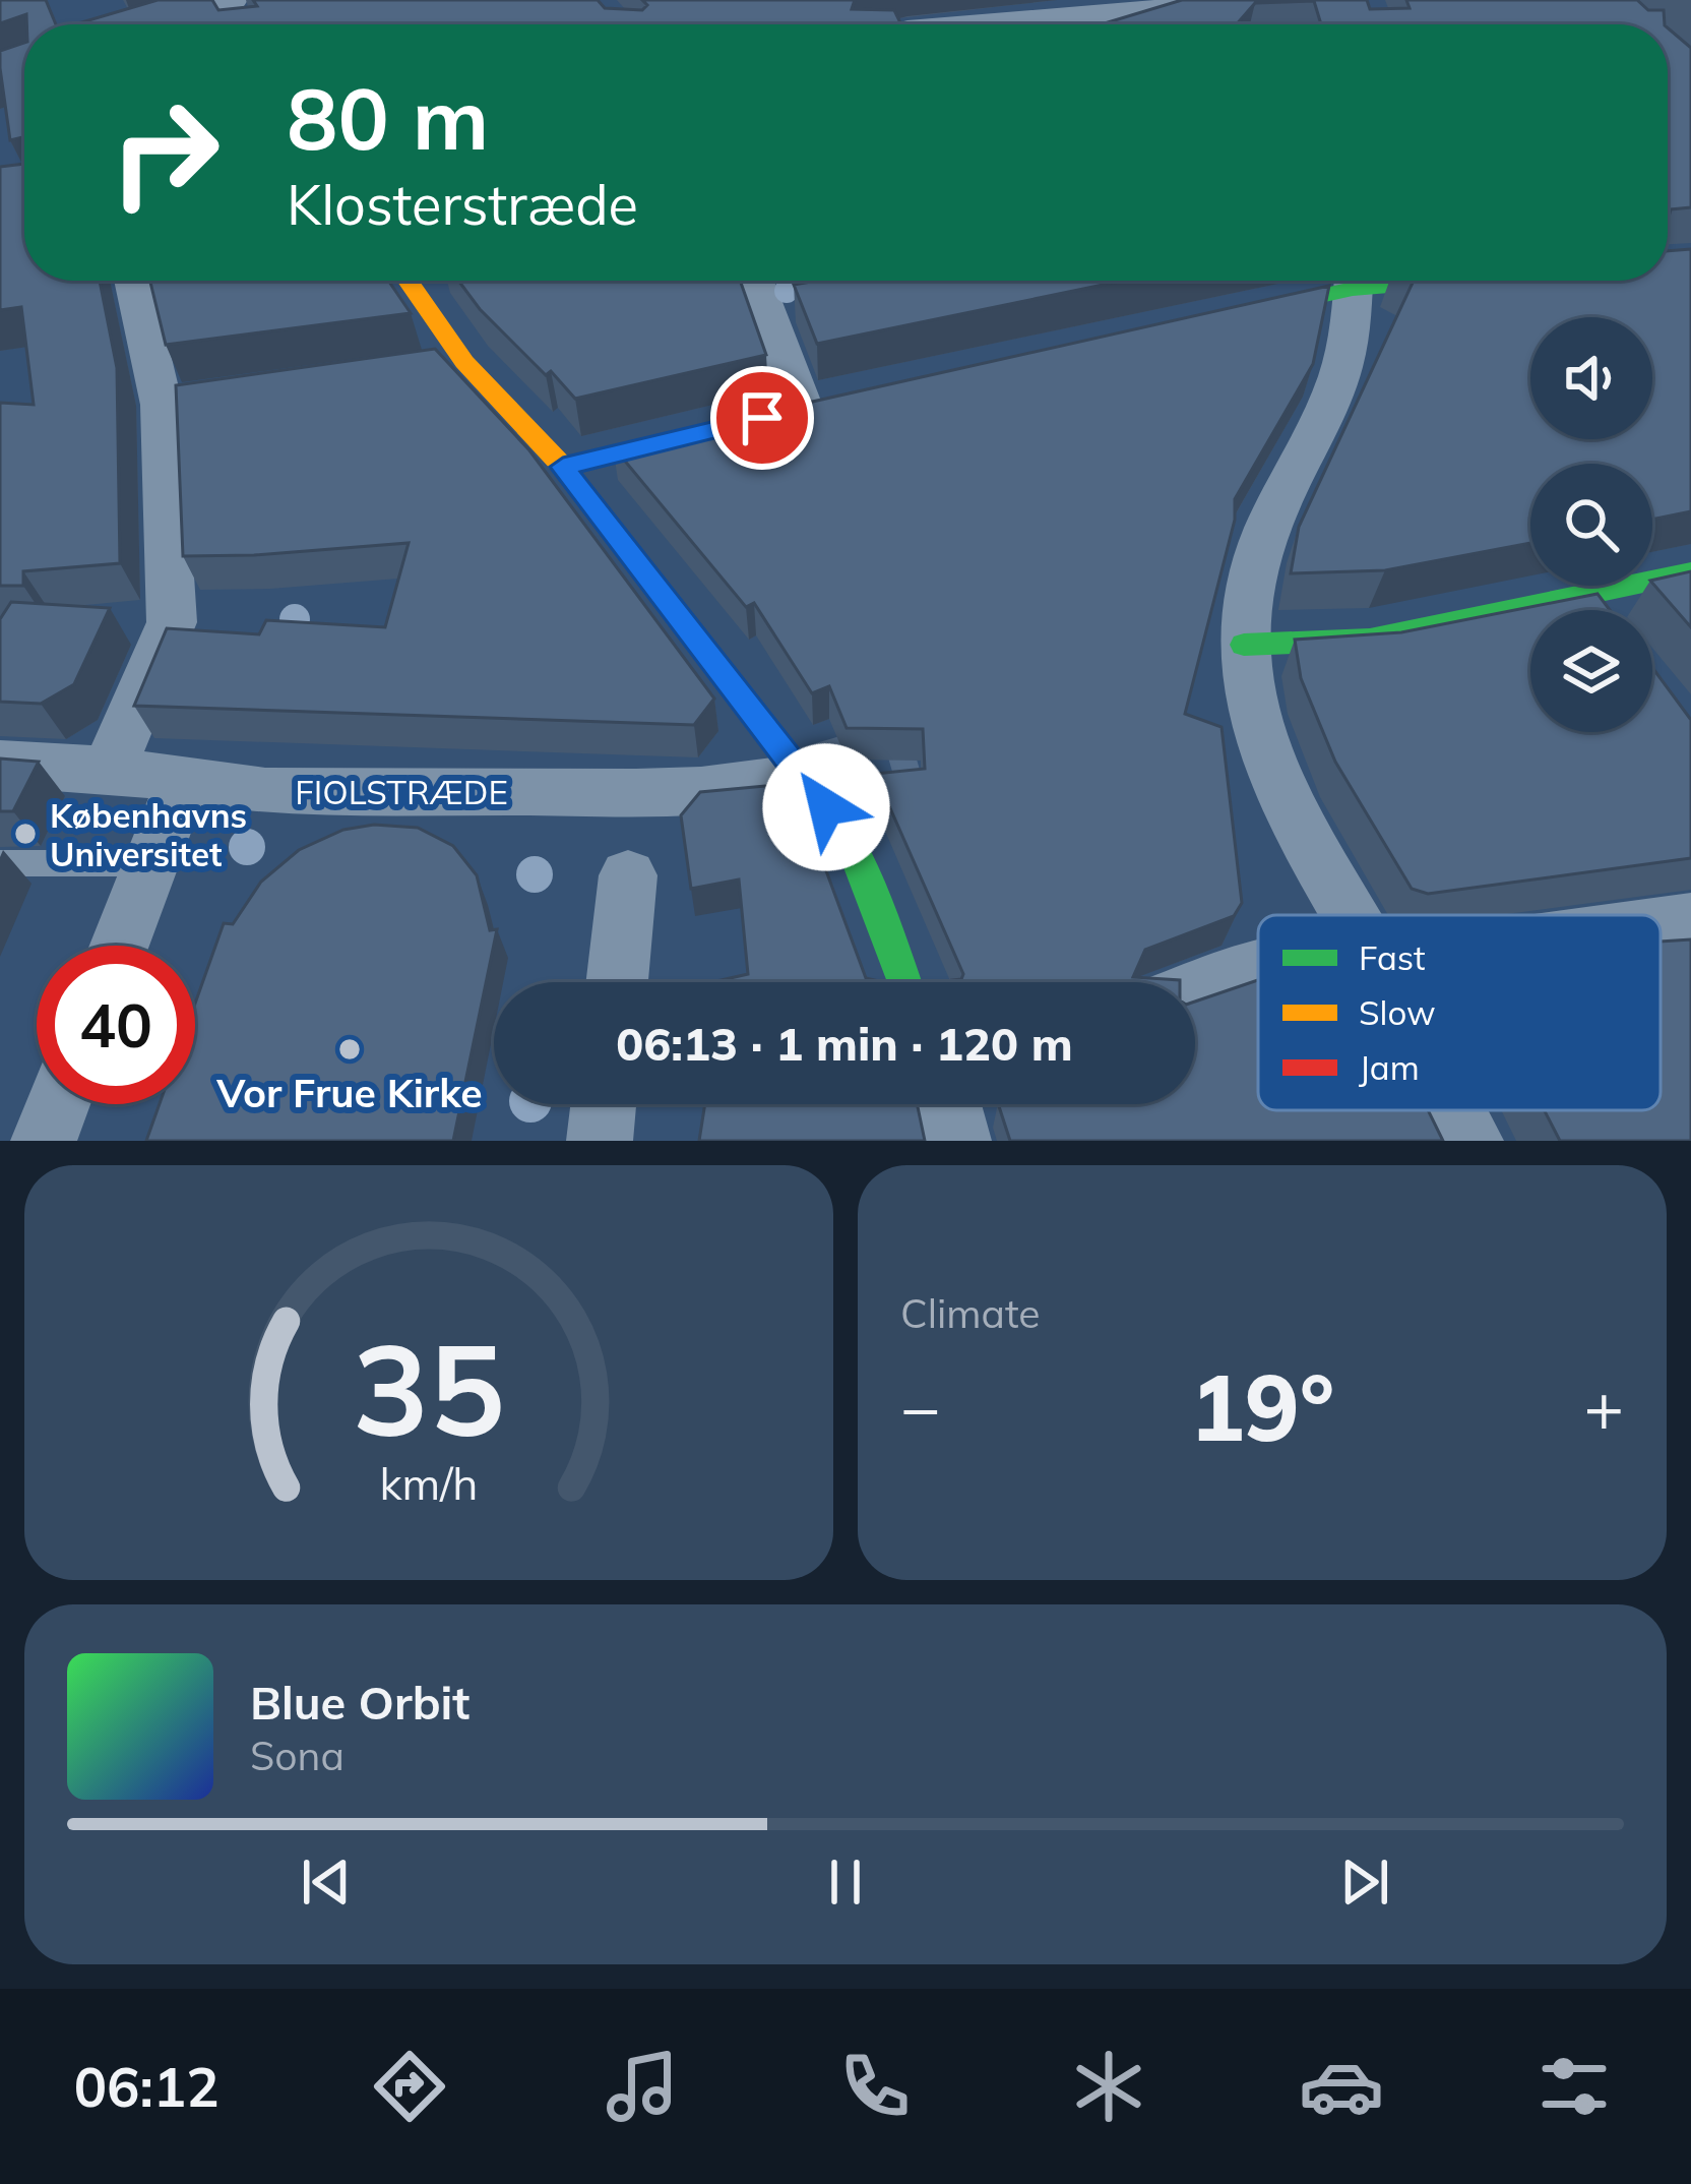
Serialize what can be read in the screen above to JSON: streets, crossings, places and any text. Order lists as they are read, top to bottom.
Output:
{
  "streets": {
    "street": ["FIOLSTRÆDE"]
  },
  "places": ["Københavns Universitet", "Vor Frue Kirke"],
  "legend": ["Fast", "Slow", "Jam"],
  "page": {
    "turn": ["80 m", "Klosterstræde"],
    "limit": "40",
    "trip": "06:13 · 1 min · 120 m",
    "tile": "Climate",
    "heat": ["−", "19°", "+"],
    "song": ["Blue Orbit", "Sona"],
    "tabs": "06:12",
    "gauge": ["35", "km/h"]
  }
}
